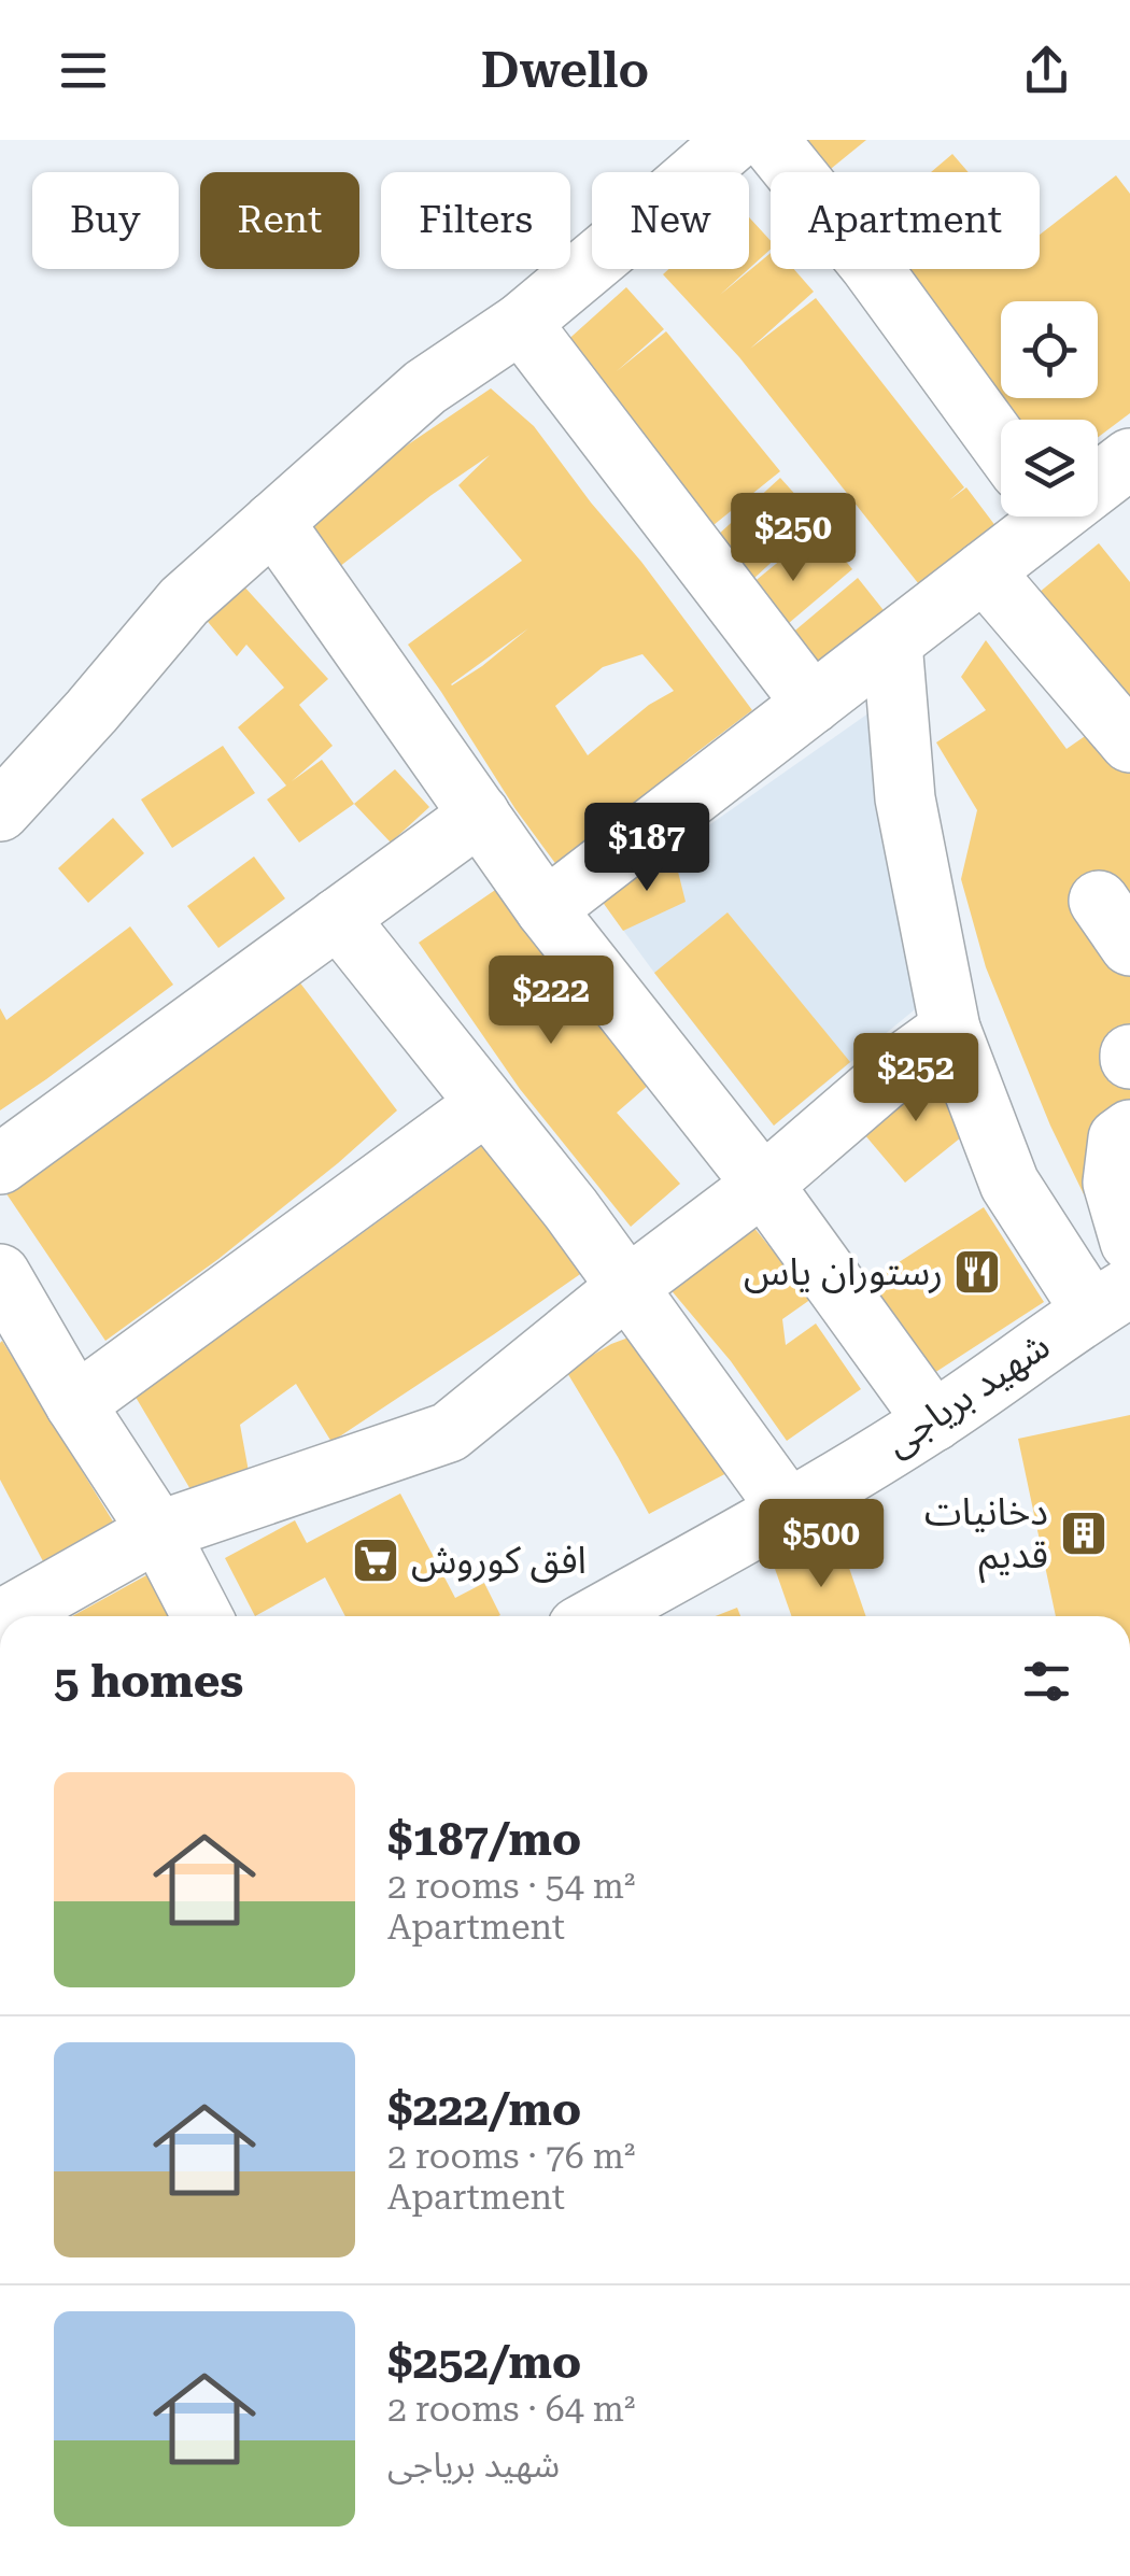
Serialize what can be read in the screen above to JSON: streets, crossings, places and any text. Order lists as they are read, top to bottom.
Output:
{
  "streets": {
    "street": ["شهید بریاجی"]
  },
  "places": {
    "restaurant": ["رستوران یاس"],
    "building": ["دخانیات قدیم"],
    "supermarket": ["افق کوروش"]
  },
  "page": {
    "header": "Dwello",
    "chip": [
      "Buy",
      "Rent",
      "Filters",
      "New",
      "Apartment"
    ],
    "price": [
      "$250",
      "$187",
      "$222",
      "$252",
      "$500"
    ],
    "heading": "5 homes",
    "list": [
      {
        "name": "$187/mo",
        "note": "2 rooms · 54 m² · Apartment"
      },
      {
        "name": "$222/mo",
        "note": "2 rooms · 76 m² · Apartment"
      },
      {
        "name": "$252/mo",
        "note": "2 rooms · 64 m² · شهید بریاجی"
      }
    ]
  }
}
